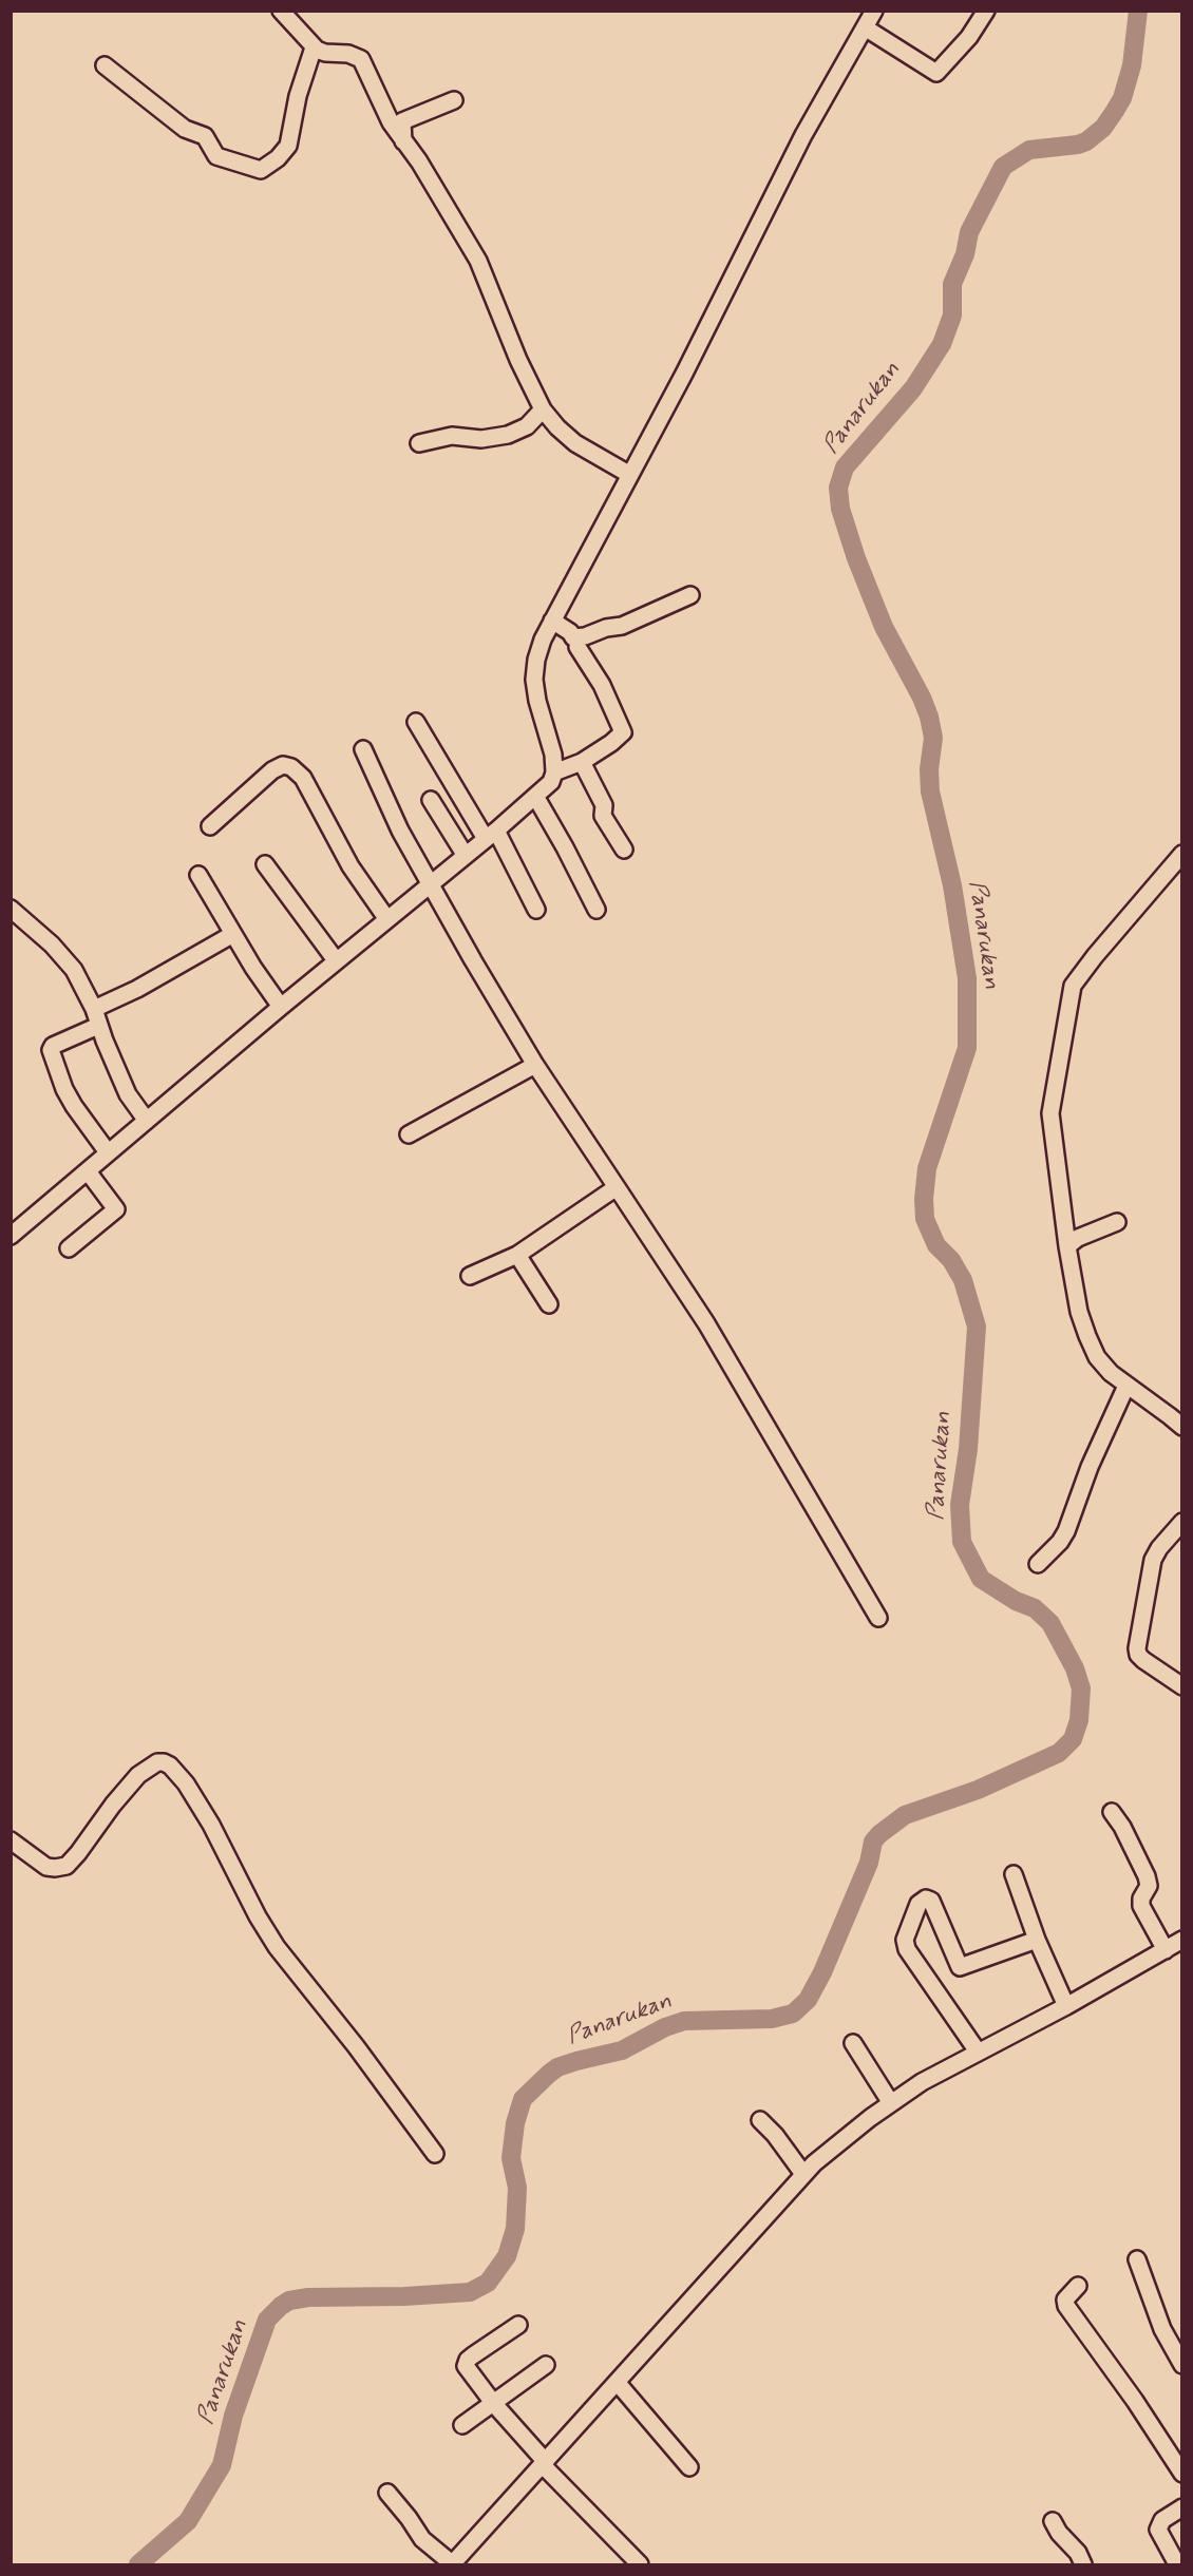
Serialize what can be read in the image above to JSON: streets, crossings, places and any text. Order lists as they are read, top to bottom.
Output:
{
  "water": ["Panarukan"]
}
